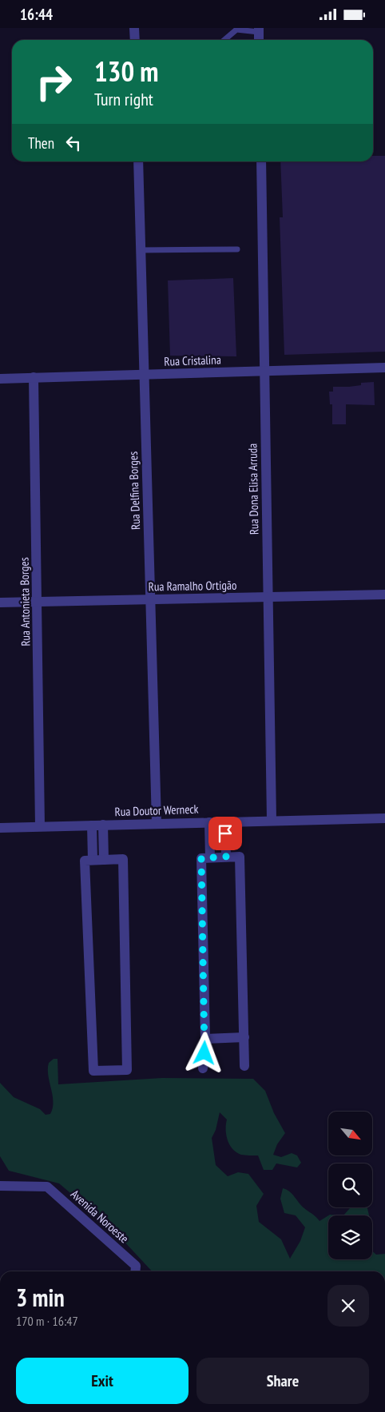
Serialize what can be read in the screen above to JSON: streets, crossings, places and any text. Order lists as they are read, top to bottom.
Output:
{
  "streets": {
    "street": [
      "Rua Cristalina",
      "Rua Dona Elisa Arruda",
      "Rua Delfina Borges",
      "Rua Ramalho Ortigão",
      "Rua Antonieta Borges",
      "Rua Doutor Werneck",
      "Avenida Noroeste"
    ]
  },
  "crossings": [
    ["Rua Cristalina", "Rua Dona Elisa Arruda"],
    ["Rua Cristalina", "Rua Delfina Borges"],
    ["Rua Cristalina", "Rua Antonieta Borges"],
    ["Rua Dona Elisa Arruda", "Rua Ramalho Ortigão"],
    ["Rua Dona Elisa Arruda", "Rua Doutor Werneck"],
    ["Rua Delfina Borges", "Rua Ramalho Ortigão"],
    ["Rua Delfina Borges", "Rua Doutor Werneck"],
    ["Rua Ramalho Ortigão", "Rua Antonieta Borges"],
    ["Rua Antonieta Borges", "Rua Doutor Werneck"]
  ],
  "north": "bottom right",
  "page": {
    "status": "16:44",
    "turn": ["130 m", "Turn right"],
    "then": "Then",
    "heading": ["3 min", "170 m · 16:47"],
    "buttons": ["Exit", "Share"]
  }
}
